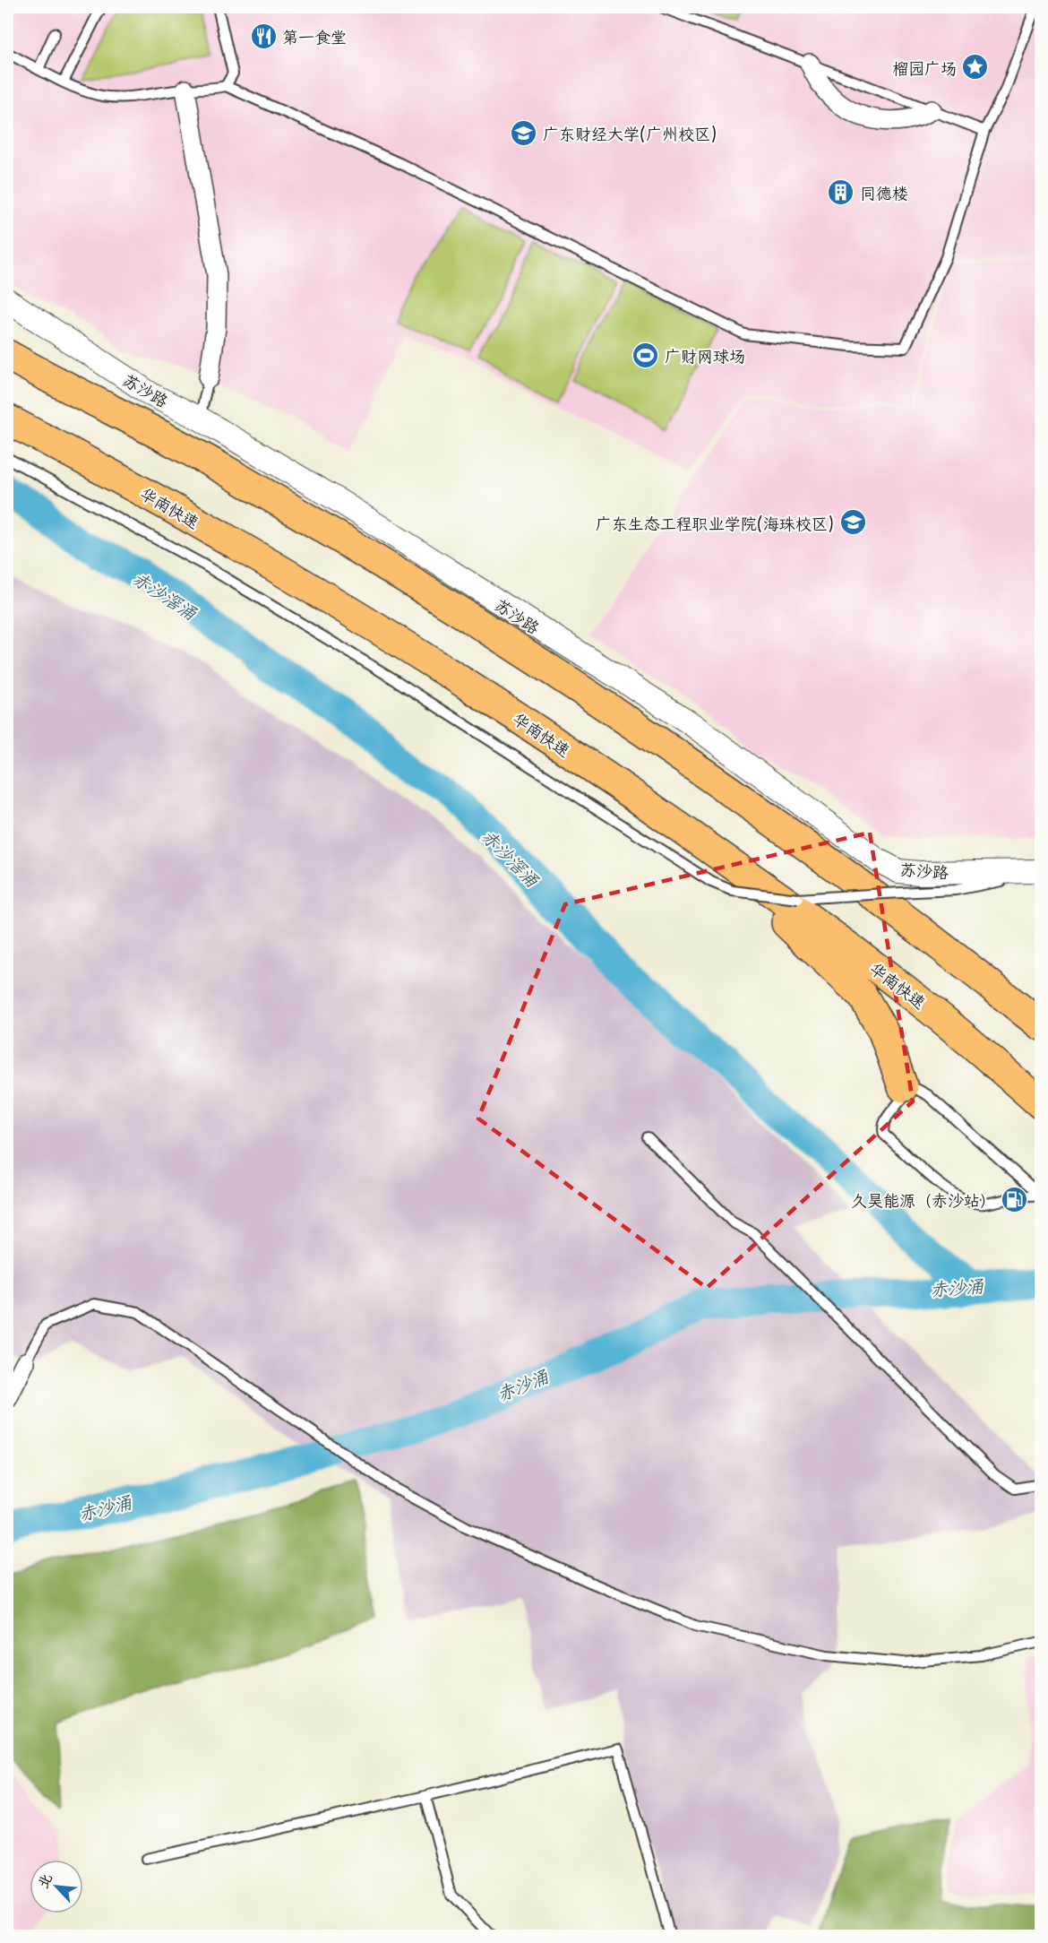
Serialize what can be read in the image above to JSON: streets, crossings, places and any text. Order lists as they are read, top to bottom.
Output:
{
  "streets": {
    "highway": ["华南快速"],
    "street": ["苏沙路"]
  },
  "water": ["赤沙滘涌", "赤沙涌"],
  "places": {
    "restaurant": ["第一食堂"],
    "place": ["榴园广场"],
    "school or university": ["广东财经大学(广州校区)", "广东生态工程职业学院(海珠校区)"],
    "building": ["同德楼"],
    "sports": ["广财网球场"],
    "fuel station": ["久昊能源（赤沙站）"]
  },
  "north": "top left"
}
